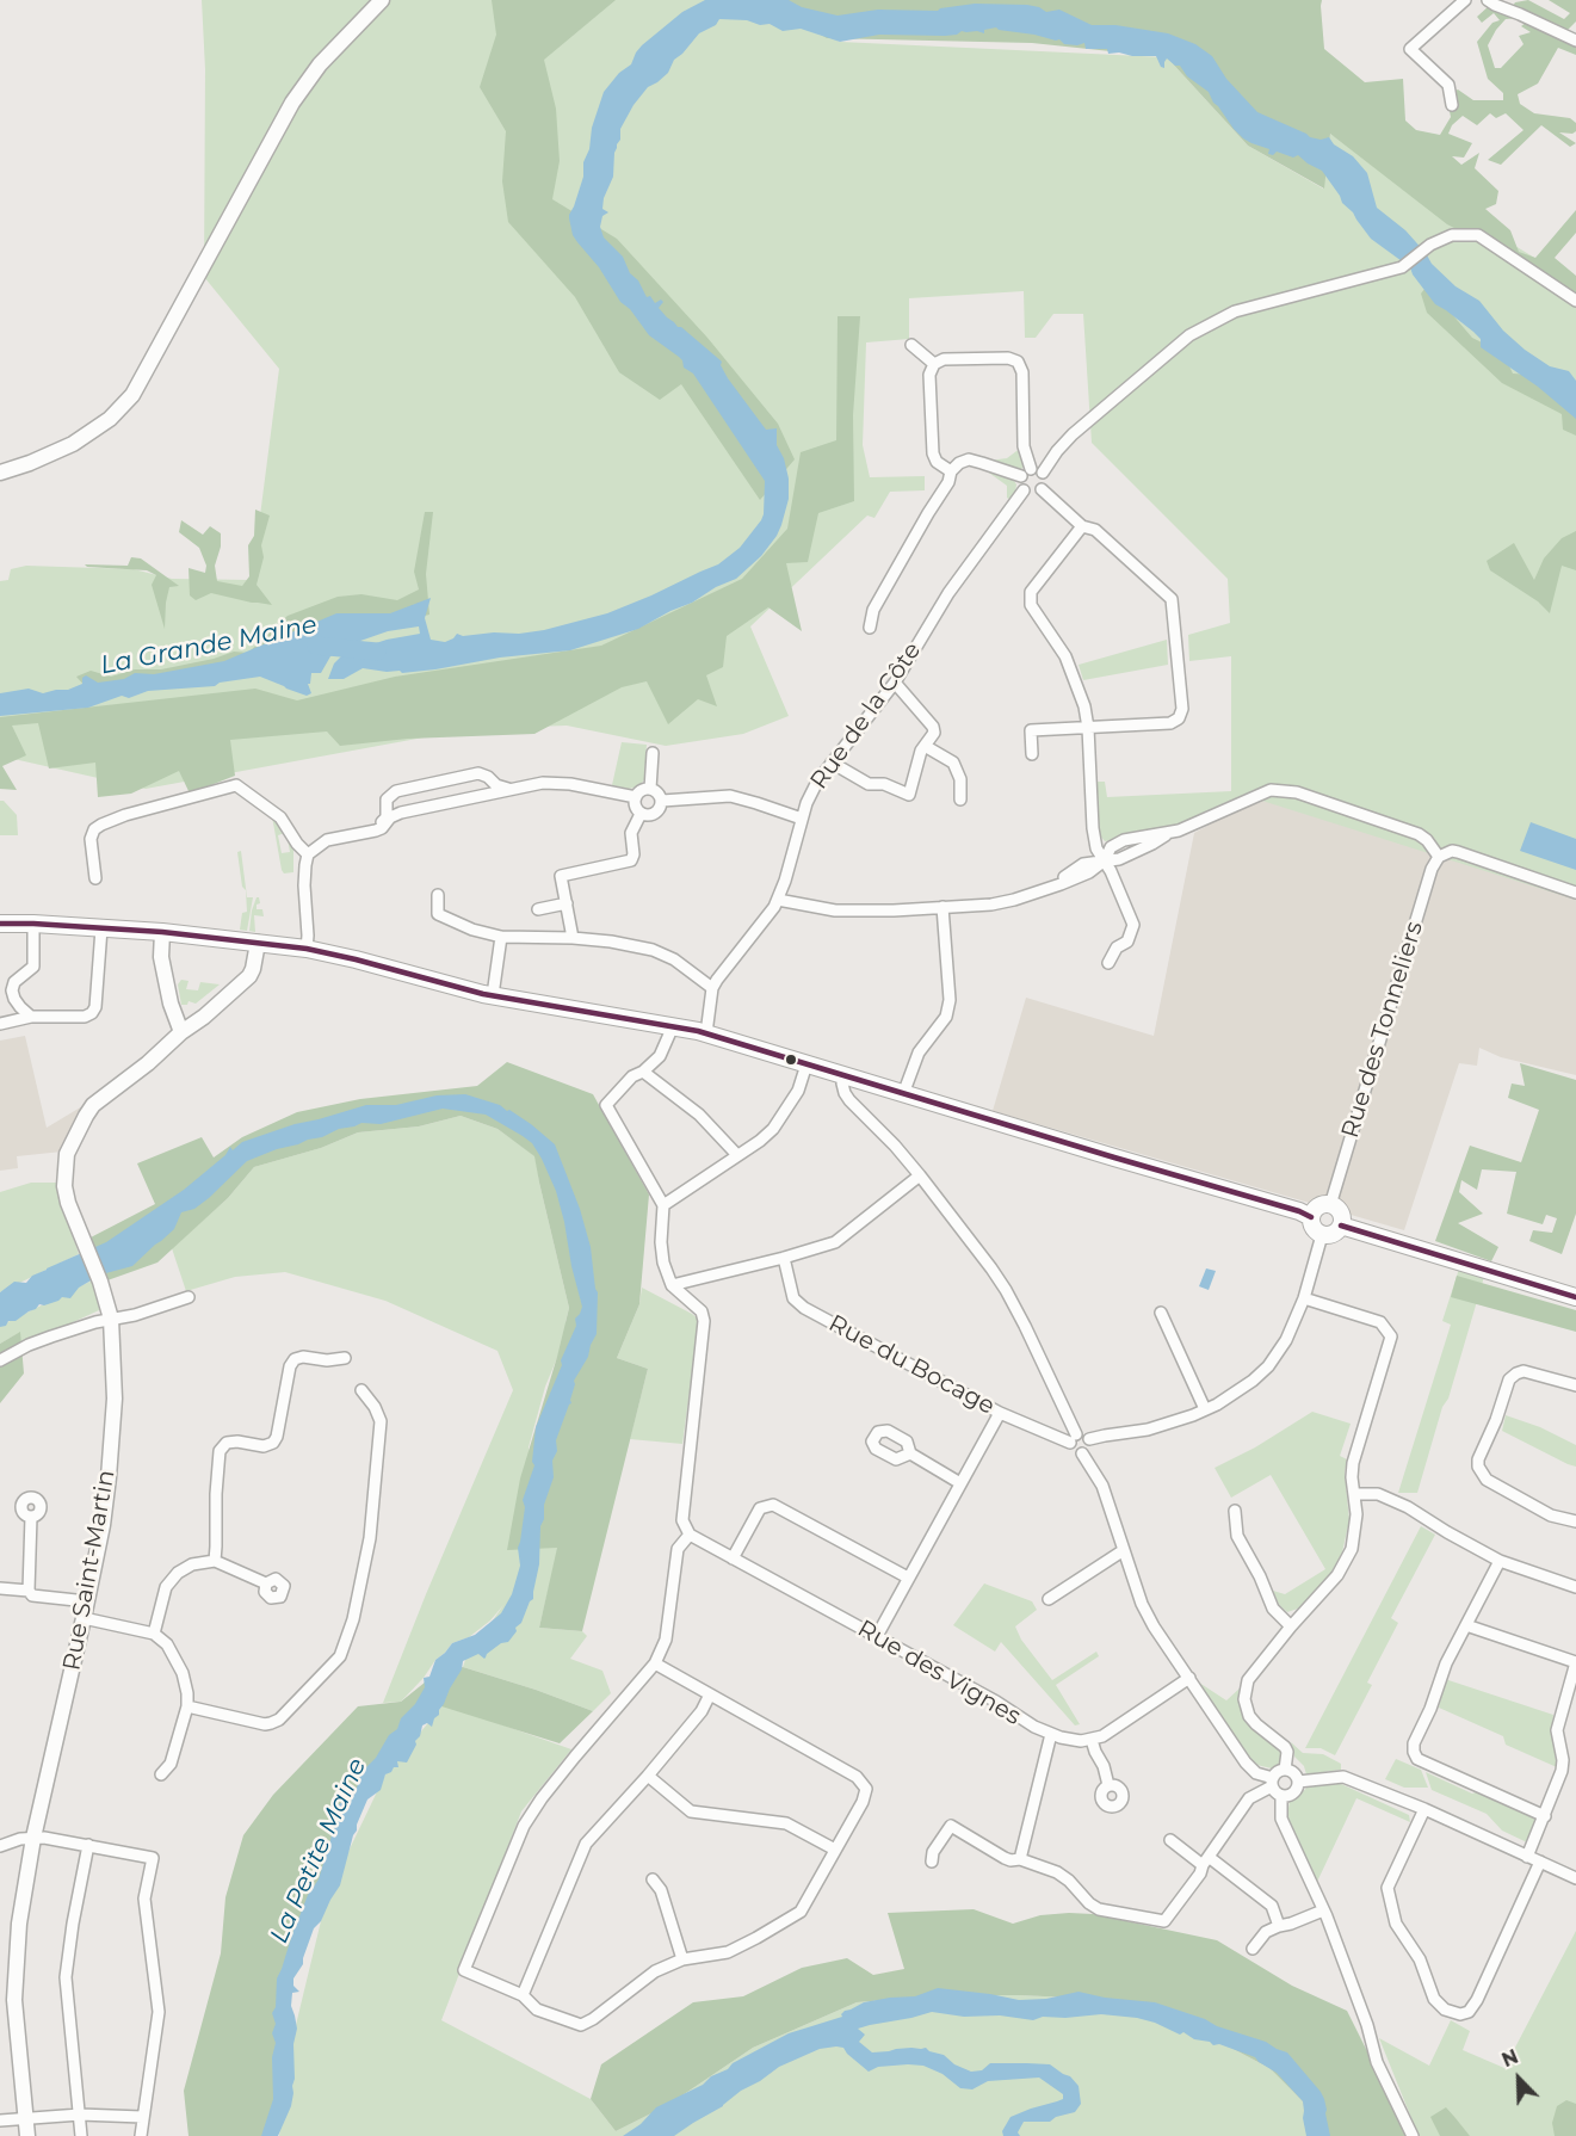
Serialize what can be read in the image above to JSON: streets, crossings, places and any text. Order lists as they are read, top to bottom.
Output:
{
  "streets": {
    "main road": ["Rue Saint-Martin"],
    "street": [
      "Rue de la Côte",
      "Rue des Tonneliers",
      "Rue du Bocage",
      "Rue des Vignes"
    ]
  },
  "water": ["La Grande Maine", "La Petite Maine"],
  "north": "top left"
}
